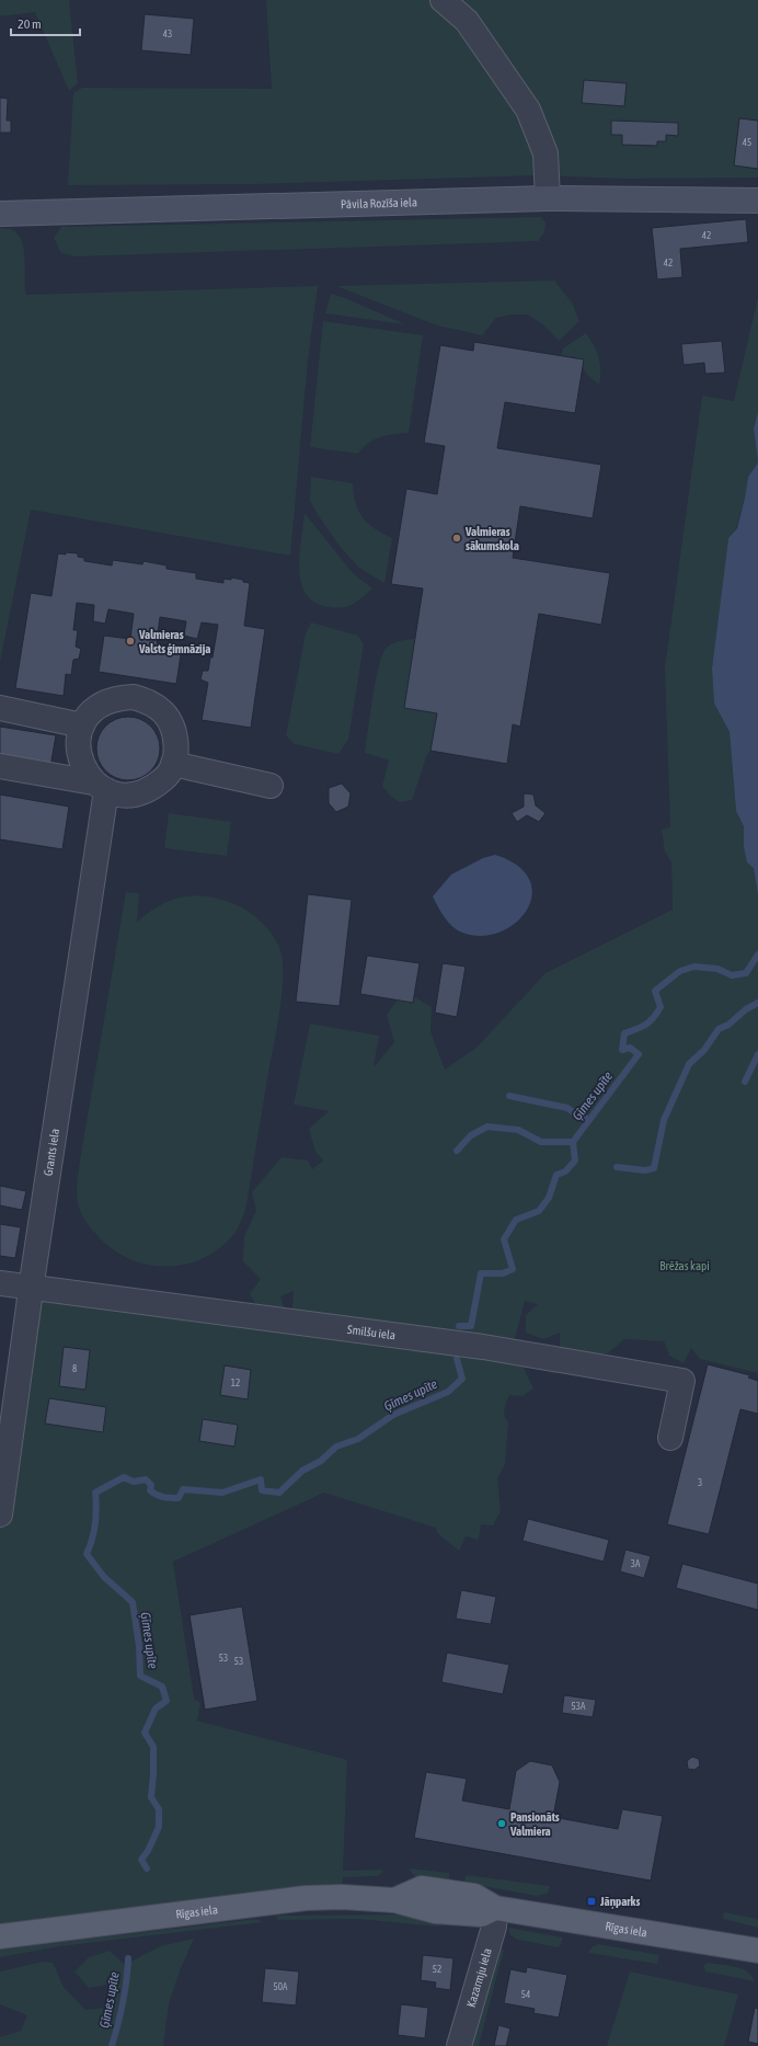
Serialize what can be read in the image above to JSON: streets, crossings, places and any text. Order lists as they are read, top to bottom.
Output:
{
  "streets": {
    "main road": ["Rīgas iela"],
    "street": [
      "Pāvila Rozīša iela",
      "Grants iela",
      "Smilšu iela",
      "Kazarmju iela"
    ]
  },
  "crossings": [
    ["Grants iela", "Smilšu iela"],
    ["Rīgas iela", "Kazarmju iela"]
  ],
  "water": ["Ģīmes upīte"],
  "parks": ["Brēžas kapi"],
  "places": {
    "other": ["Valmieras sākumskola", "Valmieras Valsts ģimnāzija", "Pansionāts Valmiera"],
    "transit": ["Jāņparks"]
  },
  "house_numbers": [
    "43",
    "45",
    "42",
    "42",
    "8",
    "12",
    "3",
    "3A",
    "53",
    "53",
    "53A",
    "52",
    "50A",
    "54"
  ],
  "scale_bar": "20 m"
}
